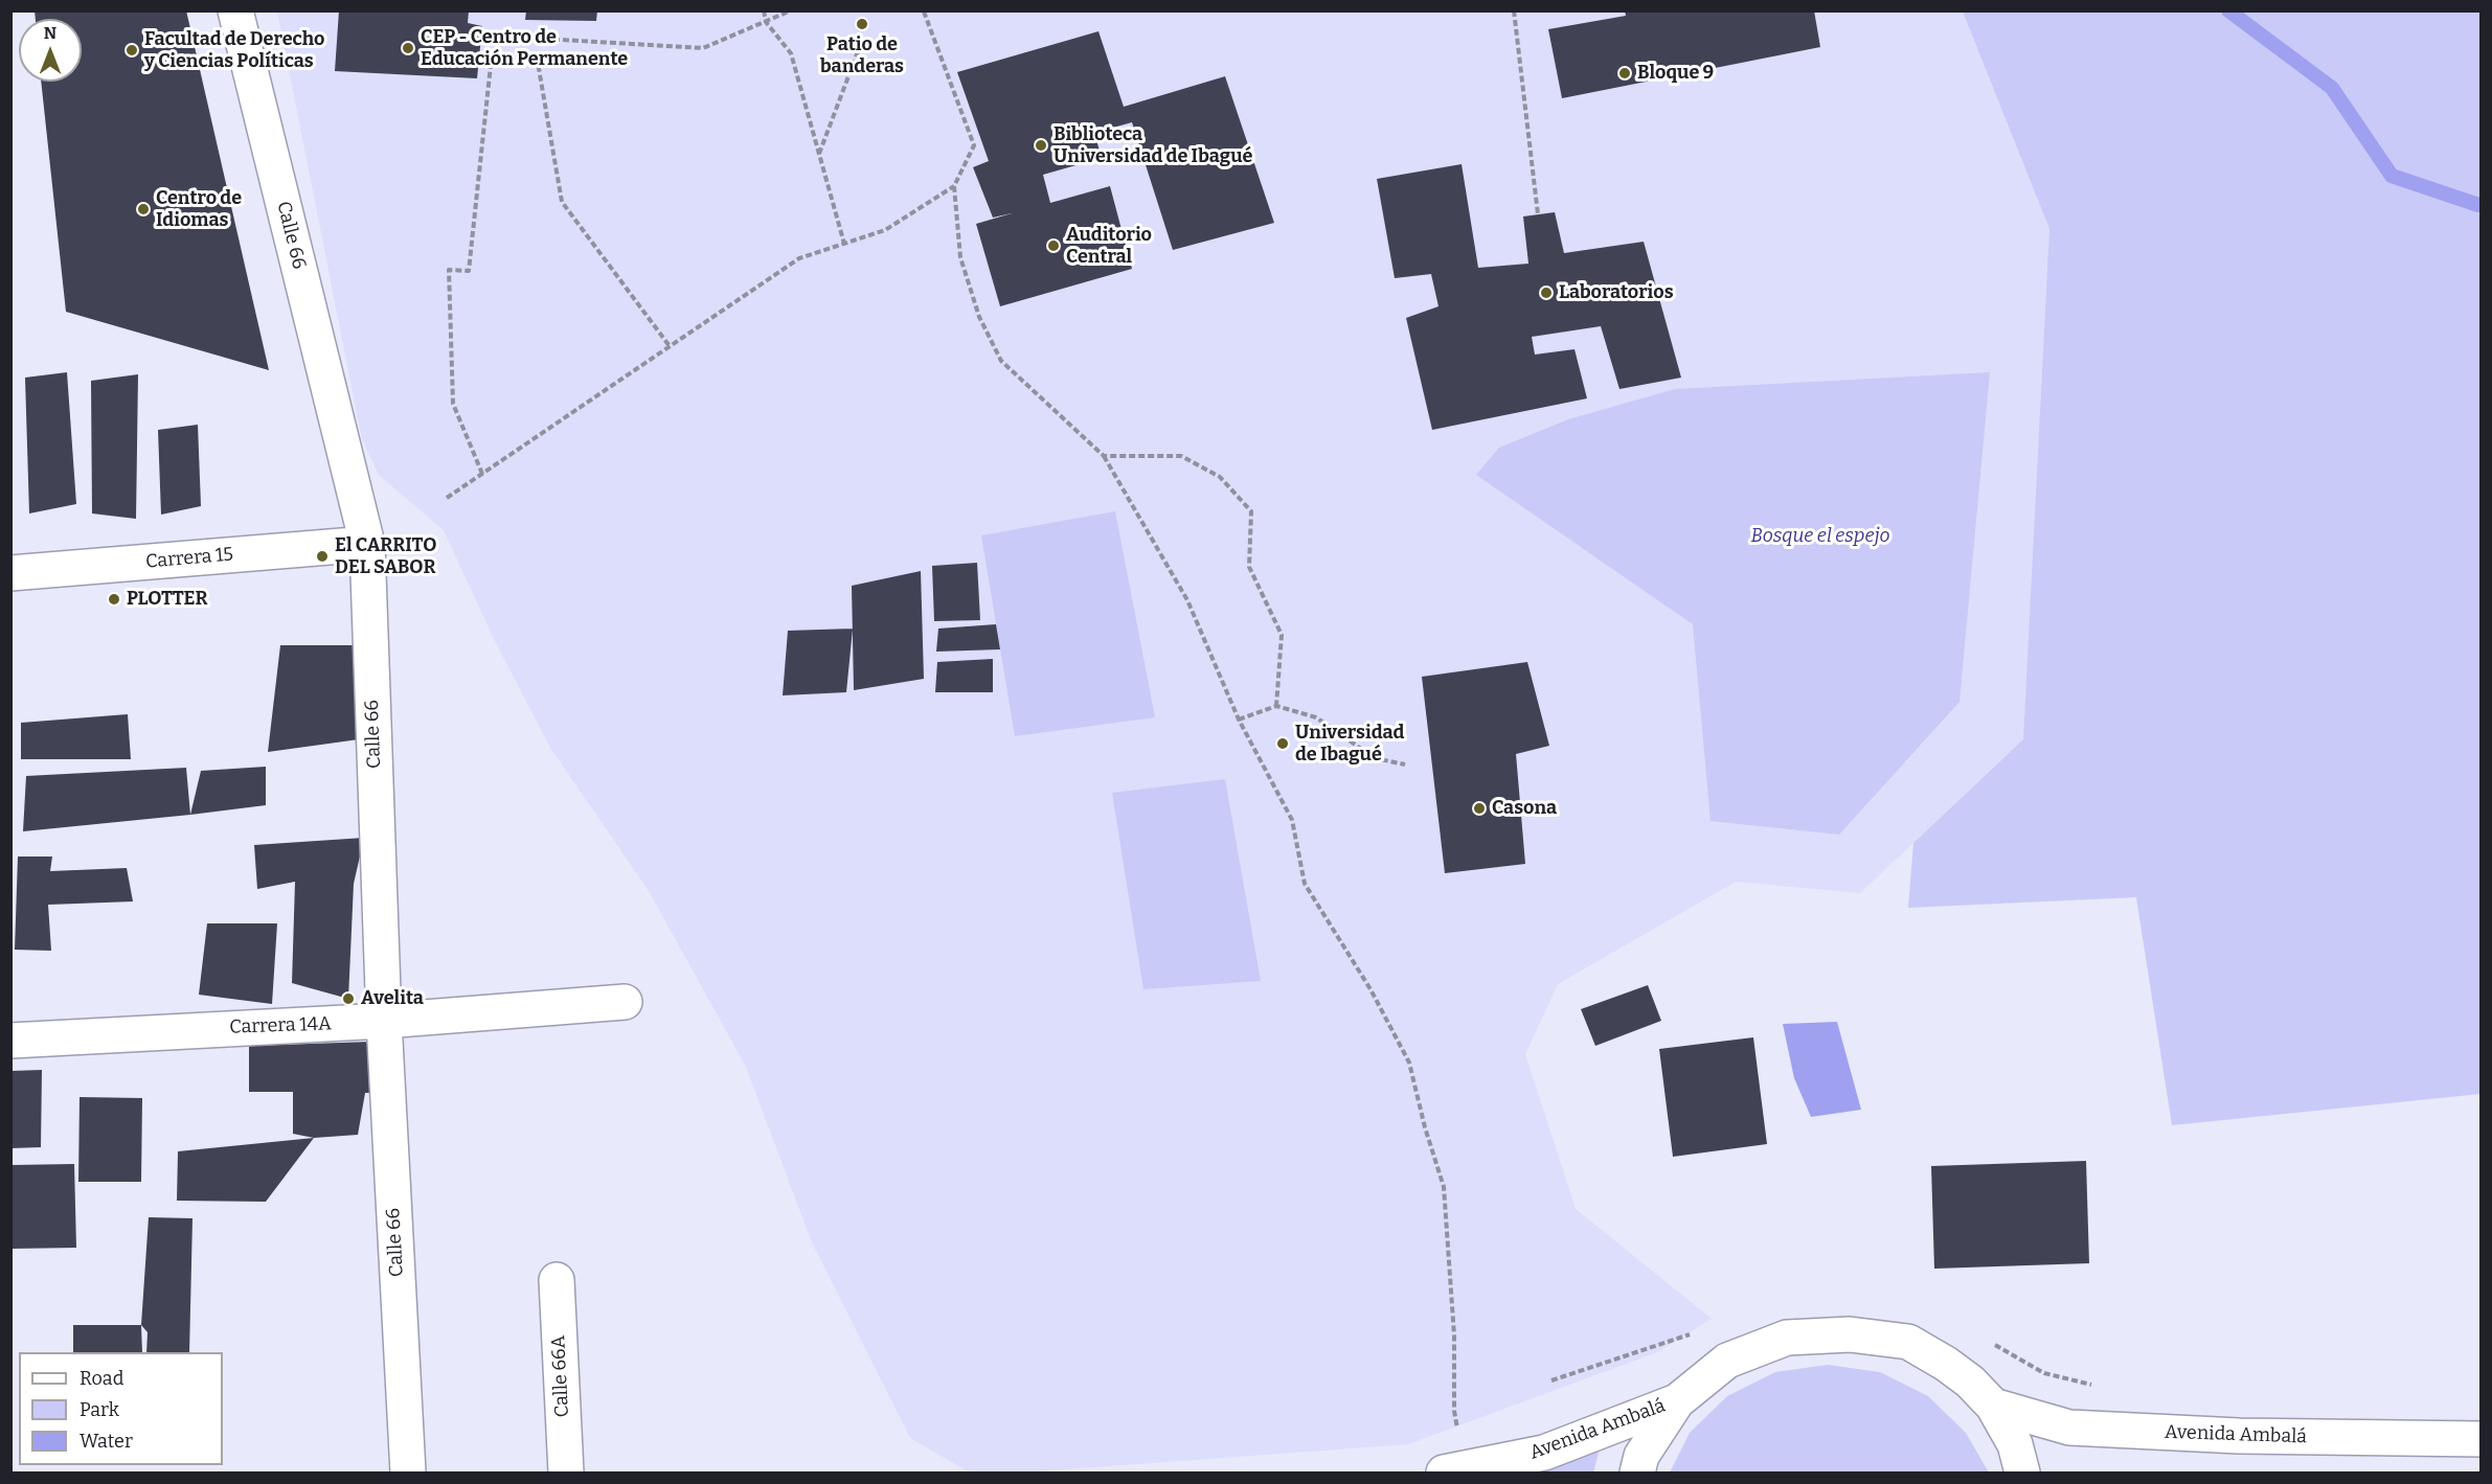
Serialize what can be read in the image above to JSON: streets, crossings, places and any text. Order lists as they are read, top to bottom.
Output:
{
  "streets": {
    "street": [
      "Calle 66",
      "Carrera 15",
      "Carrera 14A",
      "Calle 66A",
      "Avenida Ambalá"
    ]
  },
  "crossings": [
    ["Calle 66", "Carrera 15"],
    ["Calle 66", "Carrera 14A"]
  ],
  "parks": ["Bosque el espejo"],
  "places": [
    "Patio de banderas",
    "CEP - Centro de Educación Permanente",
    "Facultad de Derecho y Ciencias Políticas",
    "Bloque 9",
    "Biblioteca Universidad de Ibagué",
    "Centro de Idiomas",
    "Auditorio Central",
    "Laboratorios",
    "El CARRITO DEL SABOR",
    "PLOTTER",
    "Universidad de Ibagué",
    "Casona",
    "Avelita"
  ],
  "legend": ["Road", "Park", "Water"],
  "north": "top"
}
